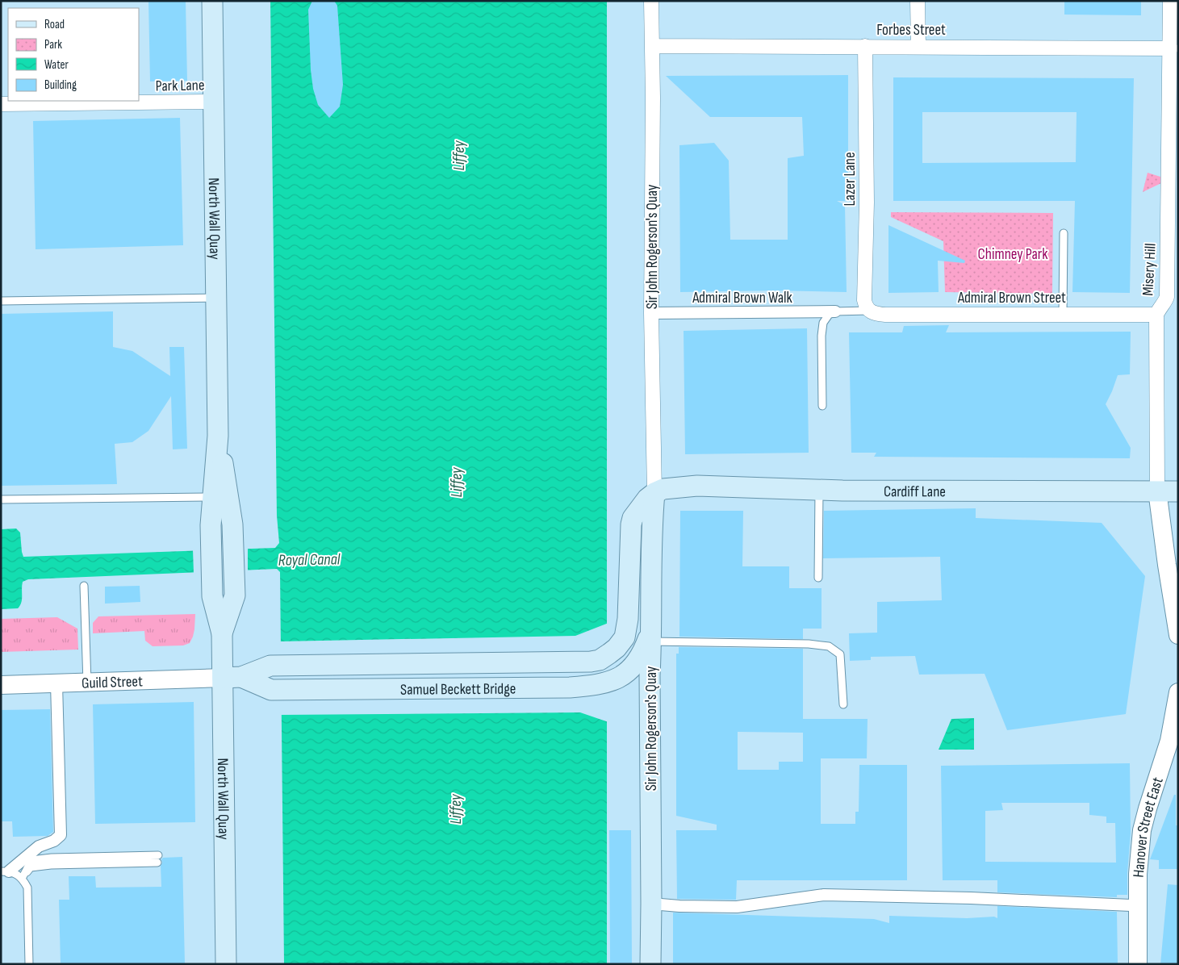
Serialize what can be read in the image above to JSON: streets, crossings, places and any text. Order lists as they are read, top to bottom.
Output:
{
  "streets": {
    "main road": [
      "North Wall Quay",
      "Sir John Rogerson's Quay",
      "Cardiff Lane",
      "Samuel Beckett Bridge"
    ],
    "street": [
      "Forbes Street",
      "Park Lane",
      "Lazer Lane",
      "Misery Hill",
      "Admiral Brown Walk",
      "Admiral Brown Street",
      "Guild Street",
      "Hanover Street East"
    ]
  },
  "crossings": [
    ["Forbes Street", "Lazer Lane"],
    ["Forbes Street", "Sir John Rogerson's Quay"],
    ["Forbes Street", "Misery Hill"],
    ["Park Lane", "North Wall Quay"],
    ["Lazer Lane", "Admiral Brown Street"],
    ["North Wall Quay", "Guild Street"],
    ["North Wall Quay", "Samuel Beckett Bridge"],
    ["Sir John Rogerson's Quay", "Admiral Brown Walk"],
    ["Sir John Rogerson's Quay", "Cardiff Lane"],
    ["Sir John Rogerson's Quay", "Samuel Beckett Bridge"],
    ["Misery Hill", "Admiral Brown Street"],
    ["Misery Hill", "Cardiff Lane"],
    ["Cardiff Lane", "Samuel Beckett Bridge"],
    ["Guild Street", "Samuel Beckett Bridge"]
  ],
  "water": ["Liffey", "Royal Canal"],
  "parks": ["Chimney Park"],
  "legend": [
    "Road",
    "Park",
    "Water",
    "Building"
  ]
}
